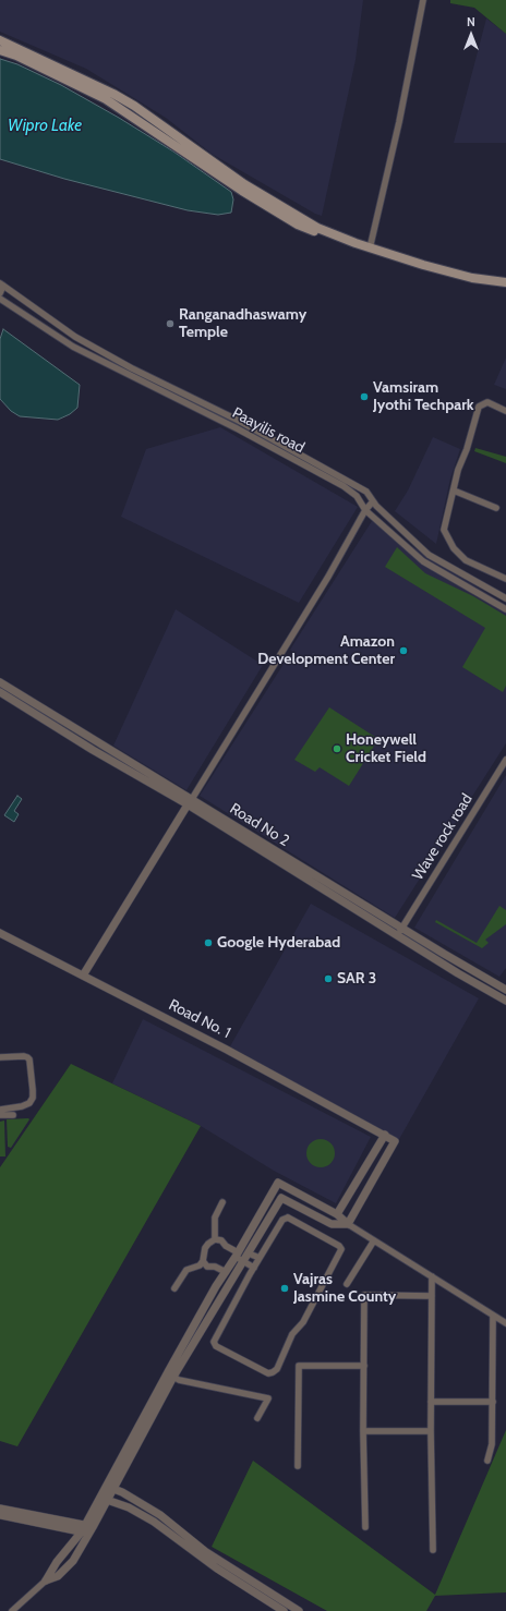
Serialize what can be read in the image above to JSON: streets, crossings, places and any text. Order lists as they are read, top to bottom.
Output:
{
  "streets": {
    "street": [
      "Paayilis road",
      "Road No 2",
      "Wave rock road",
      "Road No. 1"
    ]
  },
  "crossings": [
    ["Road No 2", "Wave rock road"]
  ],
  "water": ["Wipro Lake"],
  "places": [
    "Ranganadhaswamy Temple",
    "Vamsiram Jyothi Techpark",
    "Amazon Development Center",
    "Honeywell Cricket Field",
    "Google Hyderabad",
    "SAR 3",
    "Vajras Jasmine County"
  ],
  "north": "top"
}
